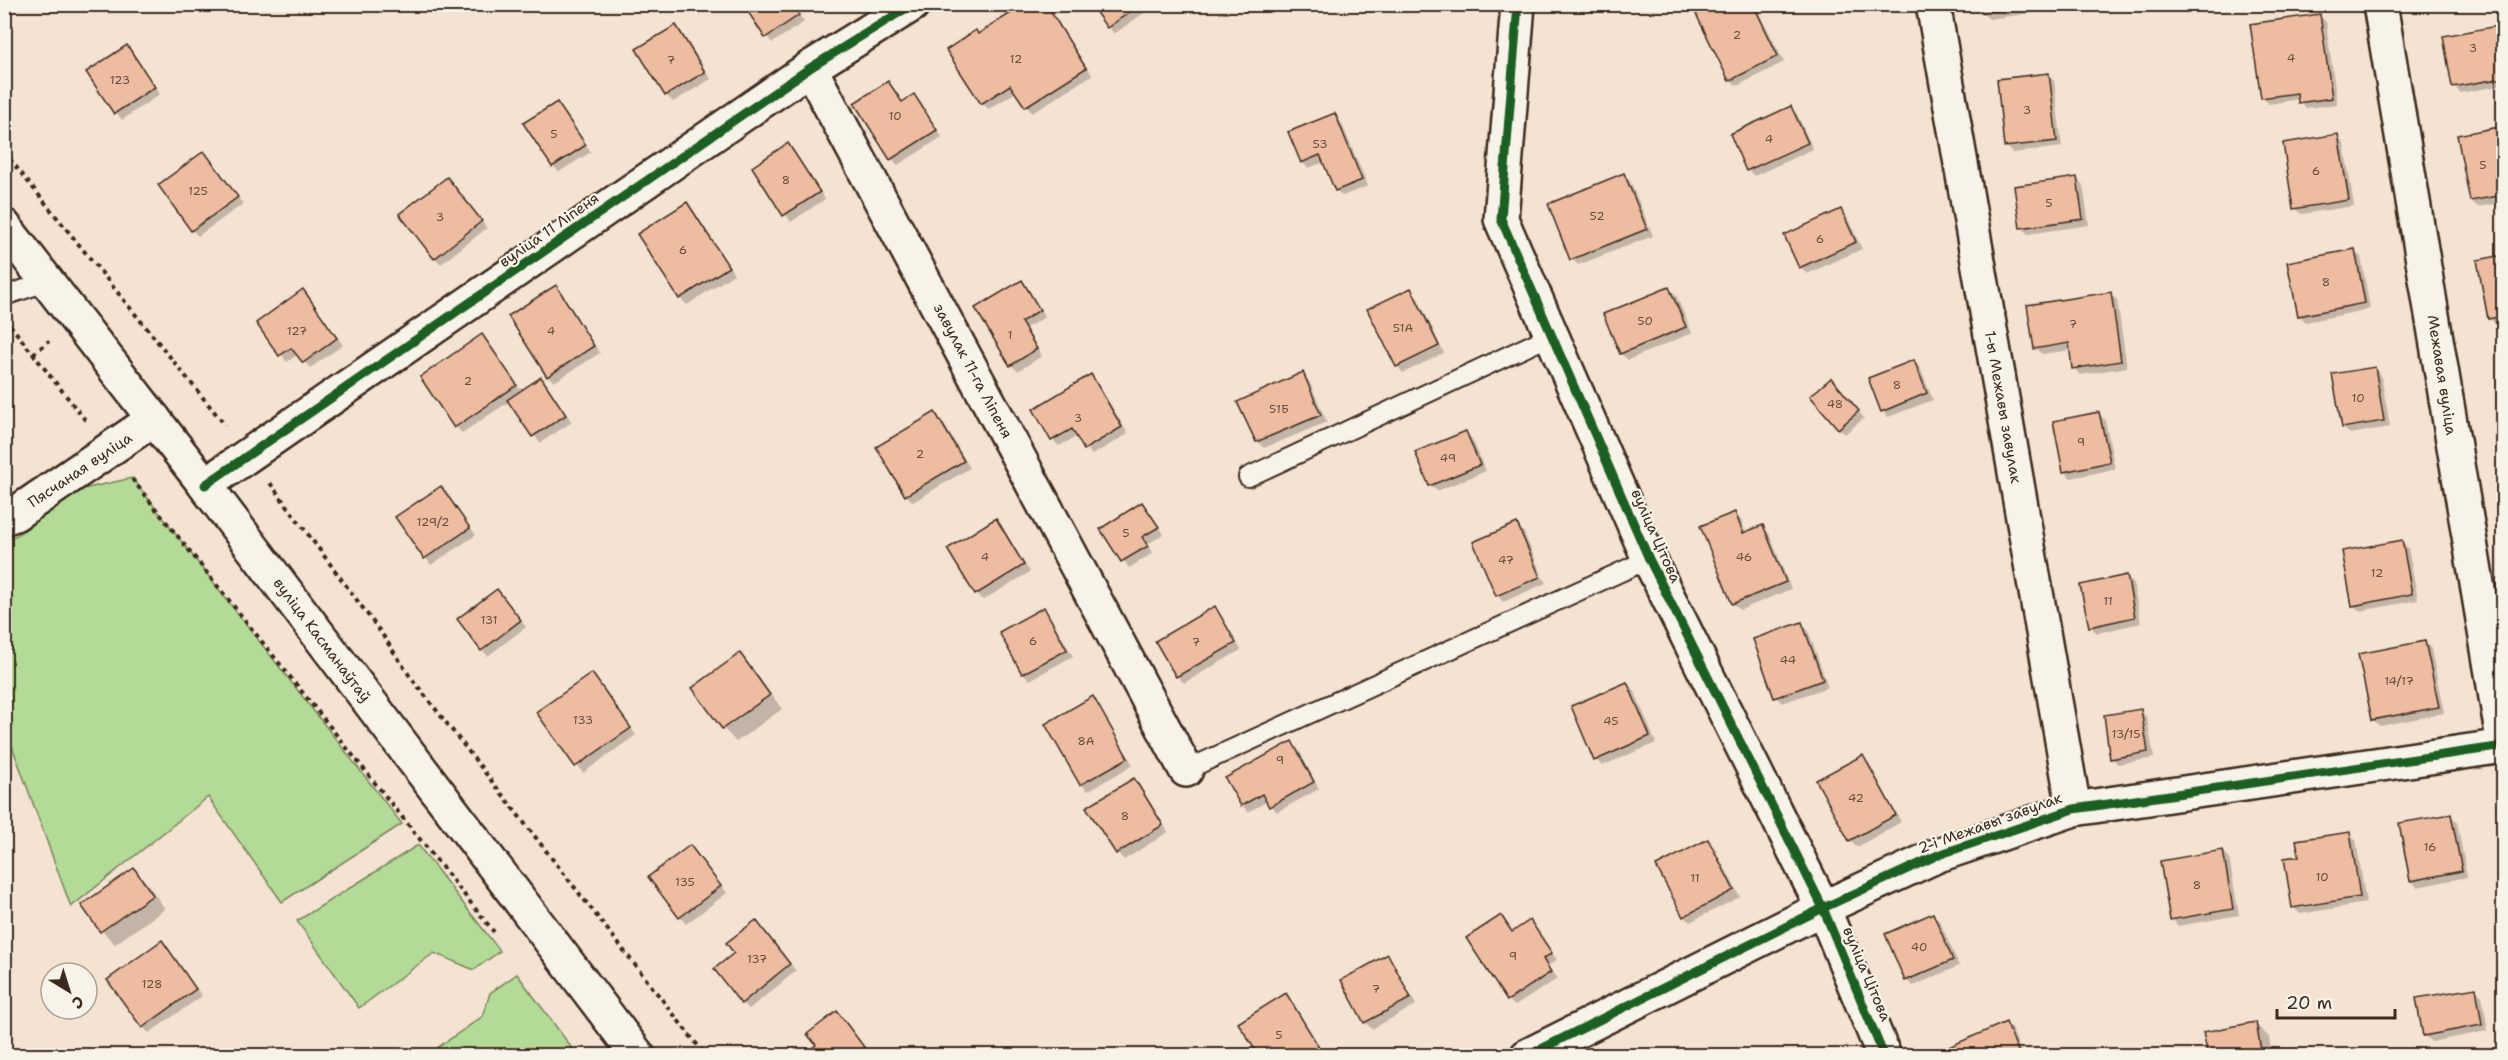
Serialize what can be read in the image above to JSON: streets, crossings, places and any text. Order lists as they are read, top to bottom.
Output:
{
  "streets": {
    "street": [
      "вуліца 11 Ліпеня",
      "завулак 11-га Ліпеня",
      "Межавая вуліца",
      "1-ы Межавы завулак",
      "Пясчаная вуліца",
      "вуліца Цітова",
      "вуліца Касманаўтаў",
      "2-і Межавы завулак"
    ]
  },
  "crossings": [
    ["вуліца 11 Ліпеня", "завулак 11-га Ліпеня"],
    ["вуліца 11 Ліпеня", "вуліца Касманаўтаў"],
    ["Межавая вуліца", "2-і Межавы завулак"],
    ["1-ы Межавы завулак", "2-і Межавы завулак"],
    ["Пясчаная вуліца", "вуліца Касманаўтаў"],
    ["вуліца Цітова", "2-і Межавы завулак"]
  ],
  "house_numbers": [
    "2",
    "3",
    "4",
    "12",
    "7",
    "123",
    "3",
    "10",
    "5",
    "4",
    "53",
    "5",
    "6",
    "8",
    "125",
    "5",
    "52",
    "3",
    "6",
    "6",
    "8",
    "50",
    "7",
    "51А",
    "127",
    "4",
    "1",
    "2",
    "8",
    "10",
    "48",
    "51Б",
    "3",
    "9",
    "2",
    "49",
    "129/2",
    "5",
    "4",
    "46",
    "47",
    "12",
    "11",
    "131",
    "6",
    "7",
    "44",
    "14/17",
    "133",
    "45",
    "13/15",
    "8А",
    "9",
    "42",
    "8",
    "16",
    "10",
    "11",
    "135",
    "8",
    "40",
    "9",
    "137",
    "128",
    "7",
    "5"
  ],
  "scale_bar": "20 m",
  "north": "bottom right"
}
